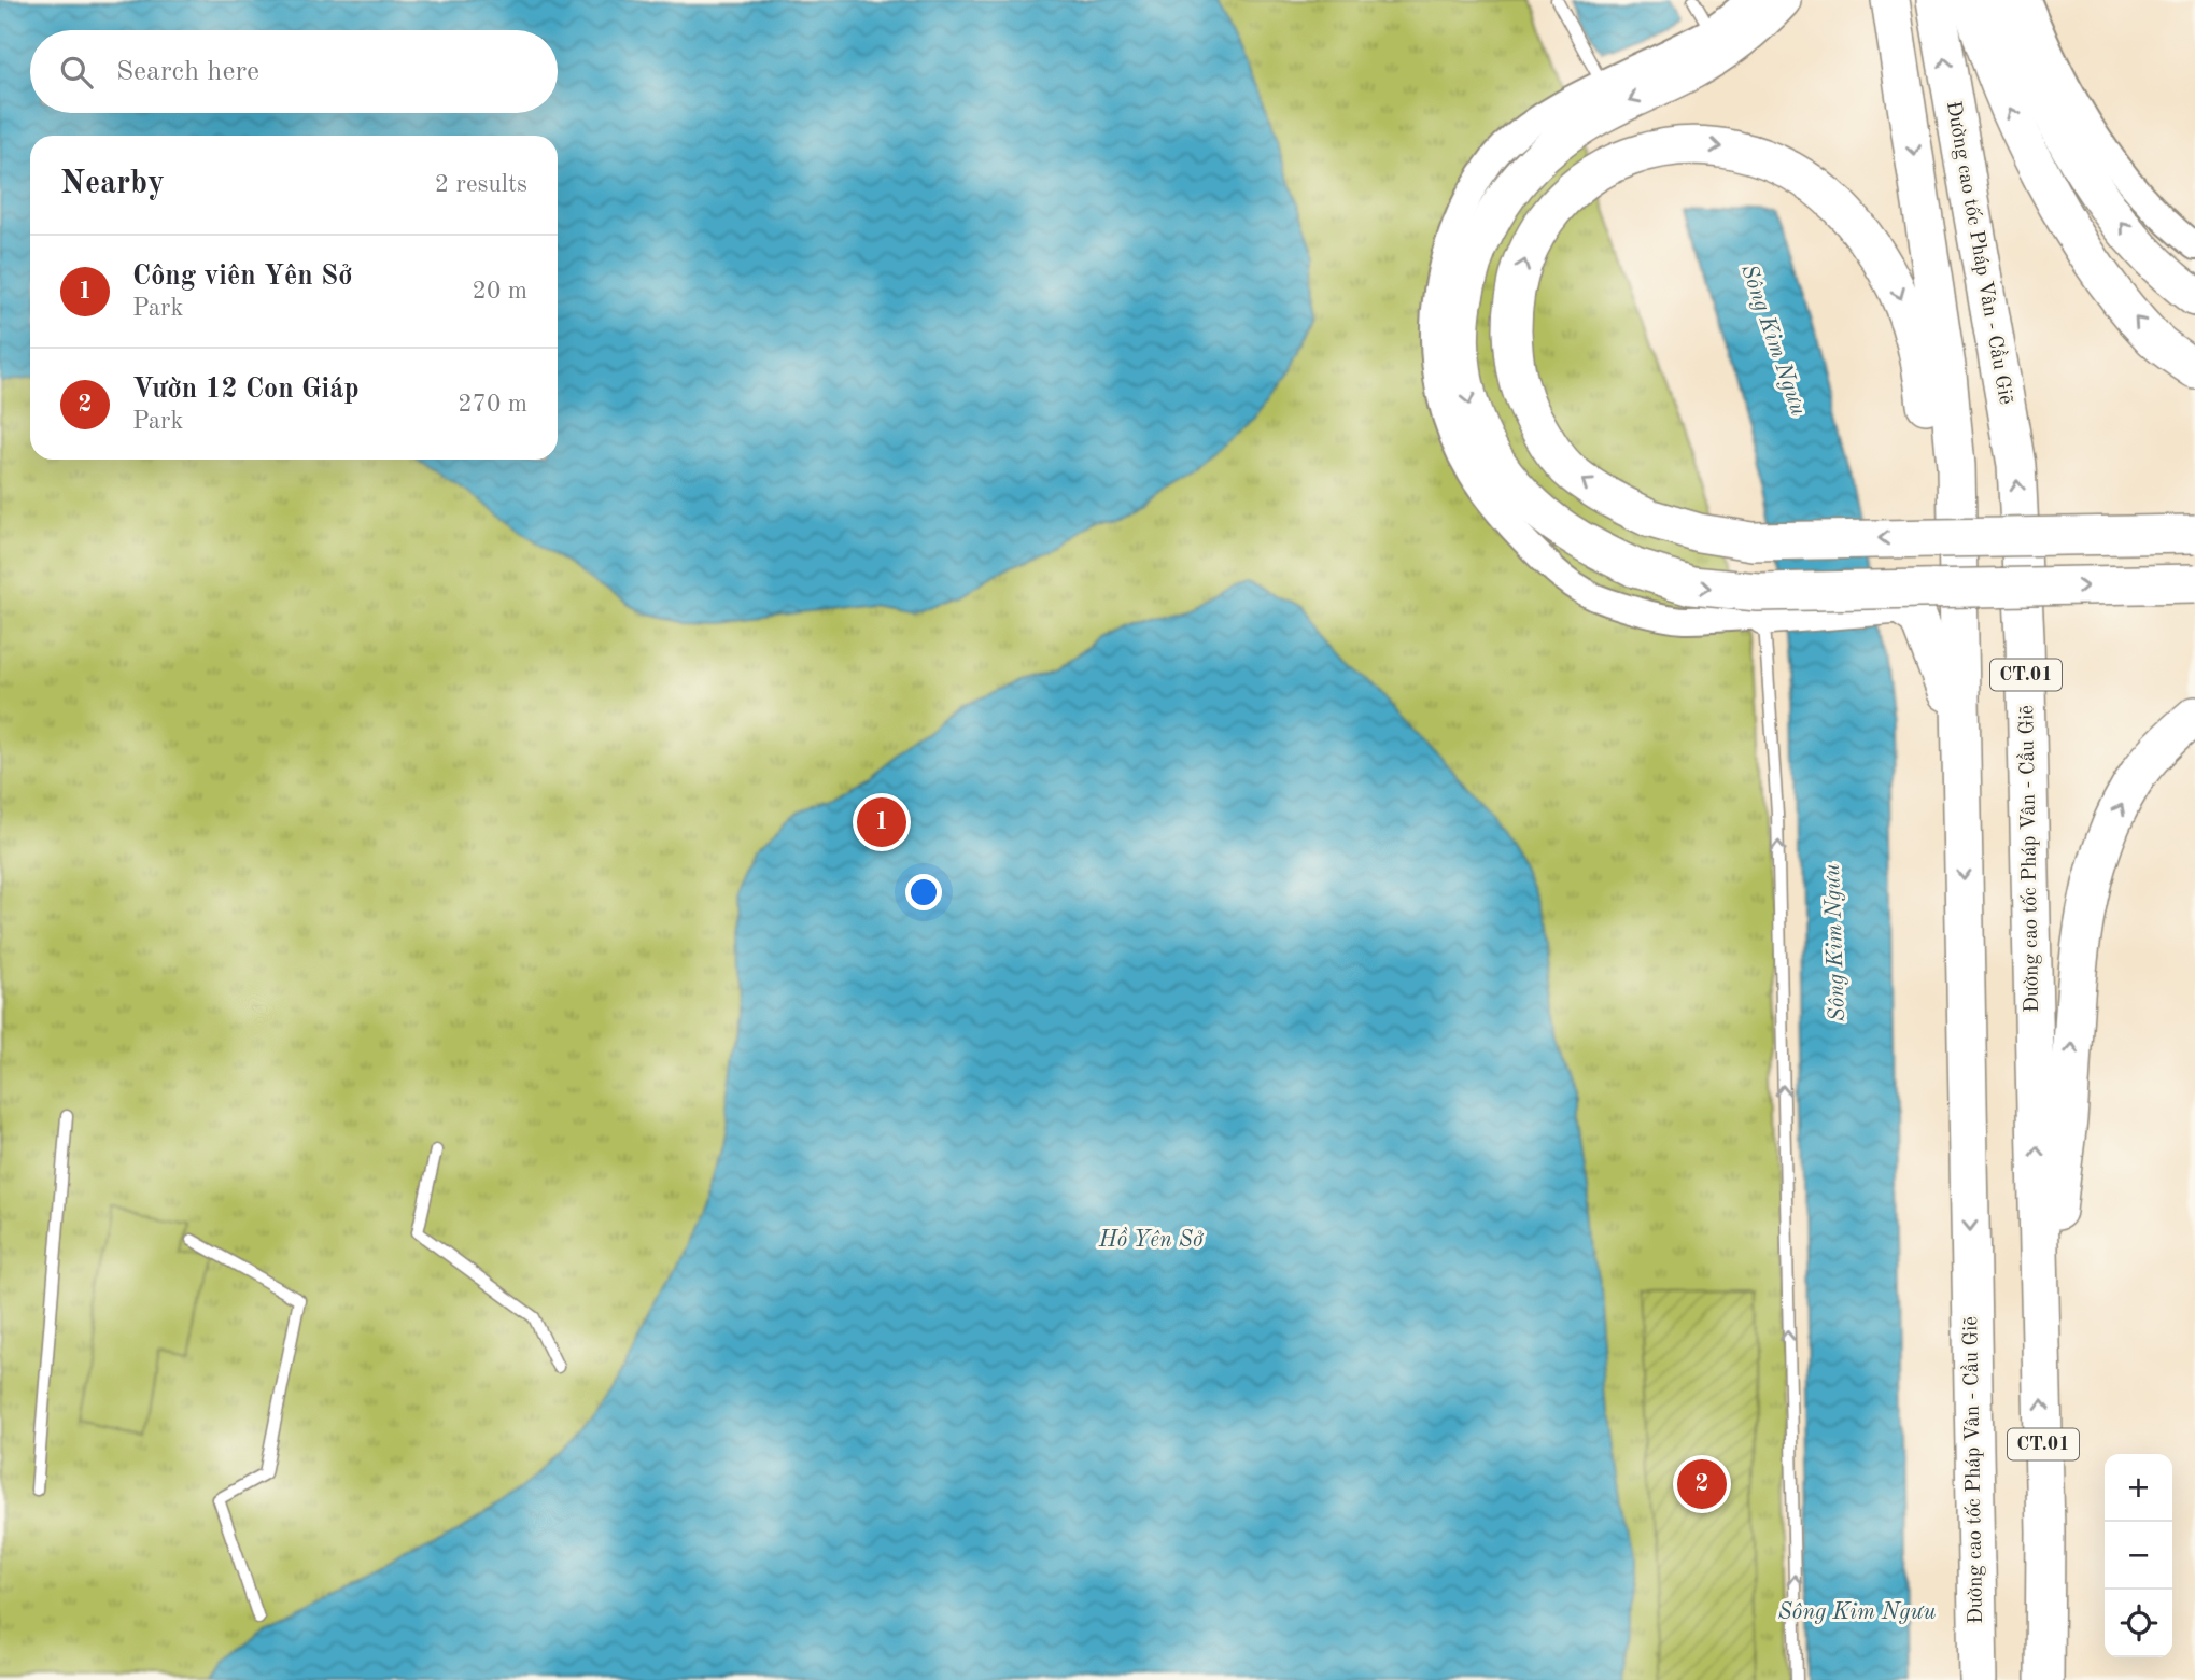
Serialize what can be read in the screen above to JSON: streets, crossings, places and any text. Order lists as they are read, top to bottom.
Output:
{
  "streets": {
    "highway": ["Đường cao tốc Pháp Vân - Cầu Giẽ", "CT.01"]
  },
  "water": ["Sông Kim Ngưu", "Hồ Yên Sở"],
  "page": {
    "search": "Search here",
    "heading": ["Nearby", "2 results"],
    "list": [
      {
        "mark": "1",
        "name": "Công viên Yên Sở",
        "note": "Park",
        "value": "20 m"
      },
      {
        "mark": "2",
        "name": "Vườn 12 Con Giáp",
        "note": "Park",
        "value": "270 m"
      }
    ],
    "pins": ["1", "2"],
    "map_buttons": ["+", "−"]
  }
}
